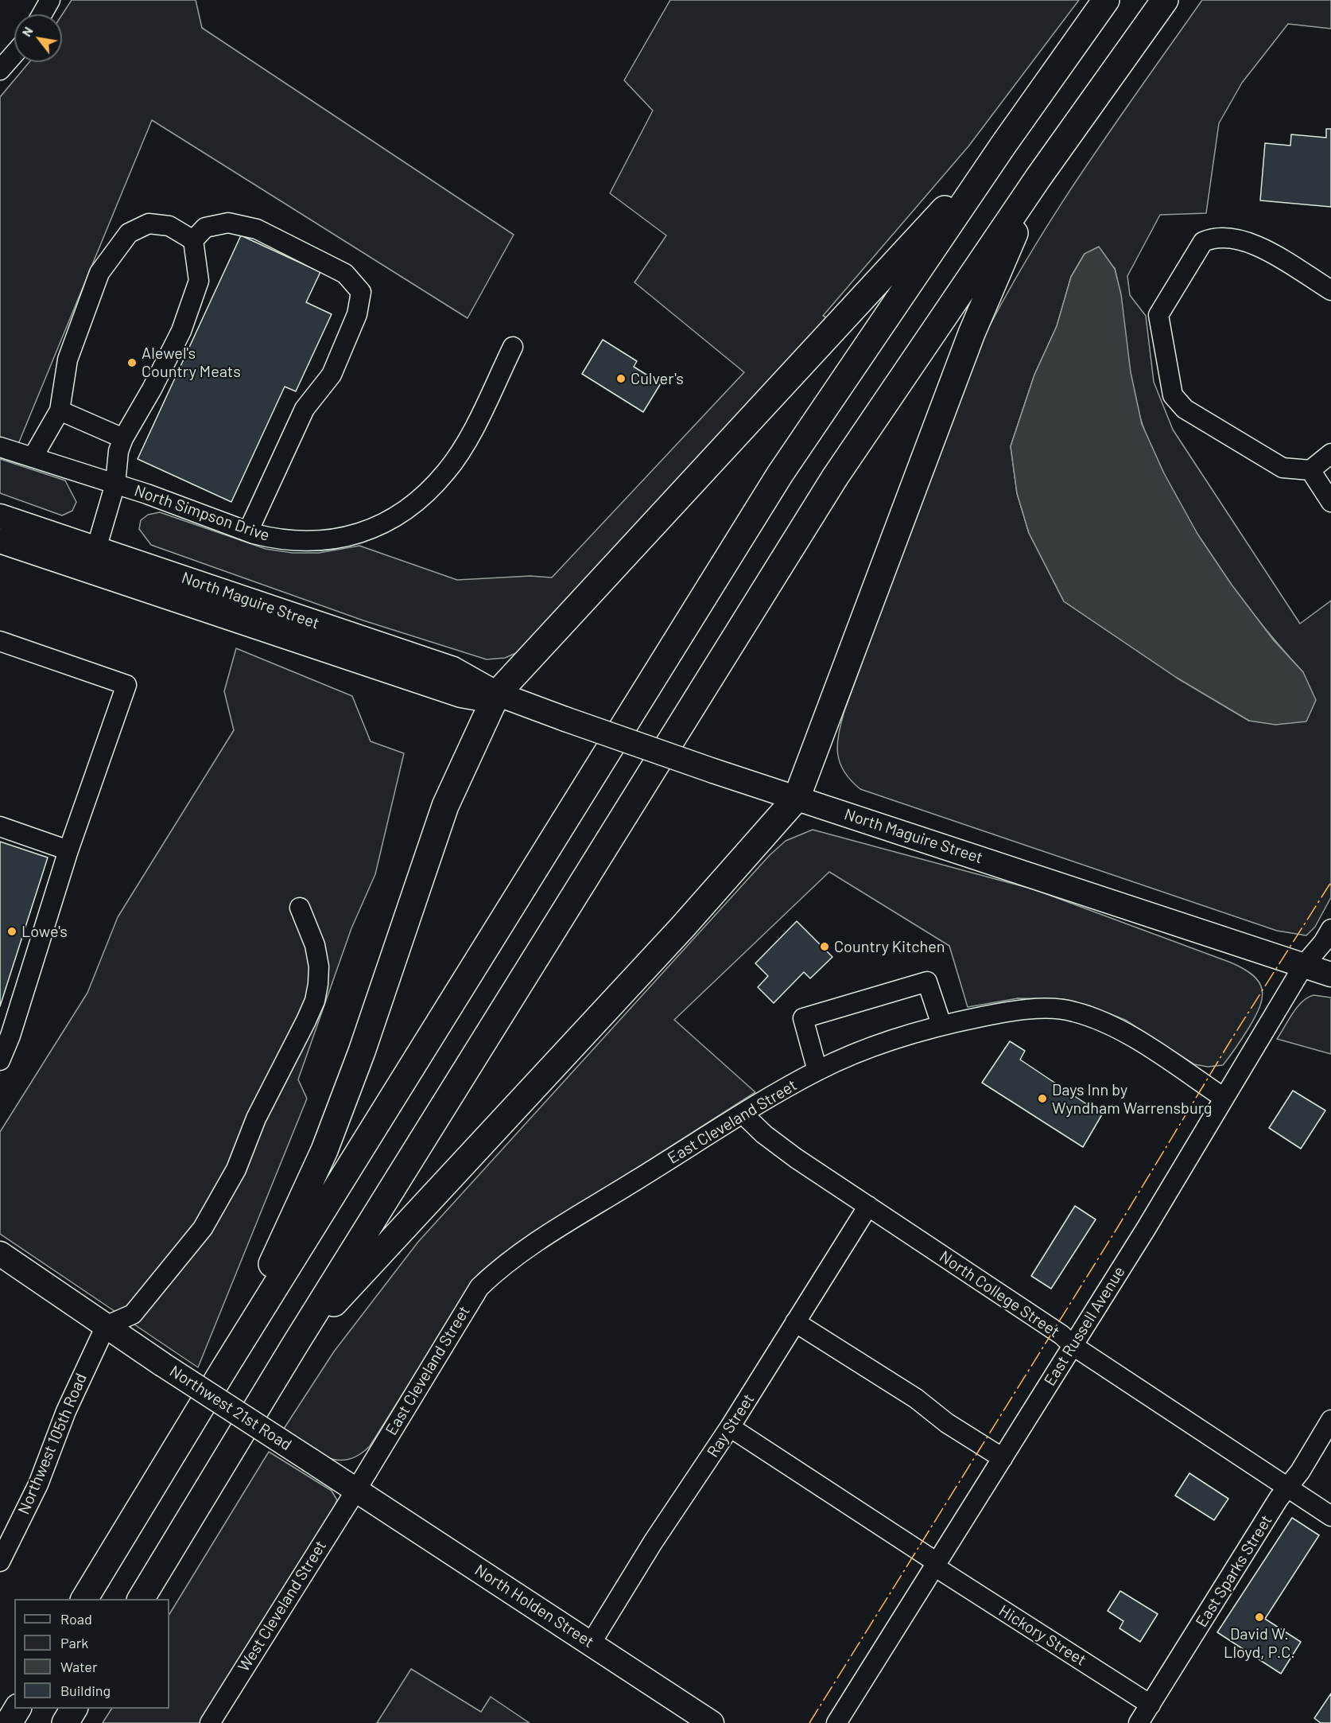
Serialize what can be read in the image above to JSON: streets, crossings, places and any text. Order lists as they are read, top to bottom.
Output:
{
  "streets": {
    "main road": ["North Maguire Street", "Northwest 21st Road", "North Holden Street"],
    "street": [
      "North Simpson Drive",
      "East Cleveland Street",
      "North College Street",
      "East Russell Avenue",
      "Ray Street",
      "Northwest 105th Road",
      "East Sparks Street",
      "West Cleveland Street",
      "Hickory Street"
    ]
  },
  "crossings": [
    ["North Maguire Street", "East Russell Avenue"],
    ["East Cleveland Street", "North College Street"],
    ["East Cleveland Street", "East Russell Avenue"],
    ["East Cleveland Street", "Northwest 21st Road"],
    ["East Cleveland Street", "West Cleveland Street"],
    ["East Cleveland Street", "North Holden Street"],
    ["North College Street", "East Russell Avenue"],
    ["North College Street", "Ray Street"],
    ["North College Street", "East Sparks Street"],
    ["East Russell Avenue", "Hickory Street"],
    ["Northwest 21st Road", "Northwest 105th Road"],
    ["Northwest 21st Road", "West Cleveland Street"],
    ["Northwest 21st Road", "North Holden Street"],
    ["Ray Street", "North Holden Street"],
    ["Ray Street", "Hickory Street"],
    ["East Sparks Street", "Hickory Street"],
    ["West Cleveland Street", "North Holden Street"]
  ],
  "places": [
    "Alewel's Country Meats",
    "Culver's",
    "Lowe's",
    "Country Kitchen",
    "Days Inn by Wyndham Warrensburg",
    "David W. Lloyd, P.C."
  ],
  "legend": [
    "Road",
    "Park",
    "Water",
    "Building"
  ],
  "north": "top left"
}
